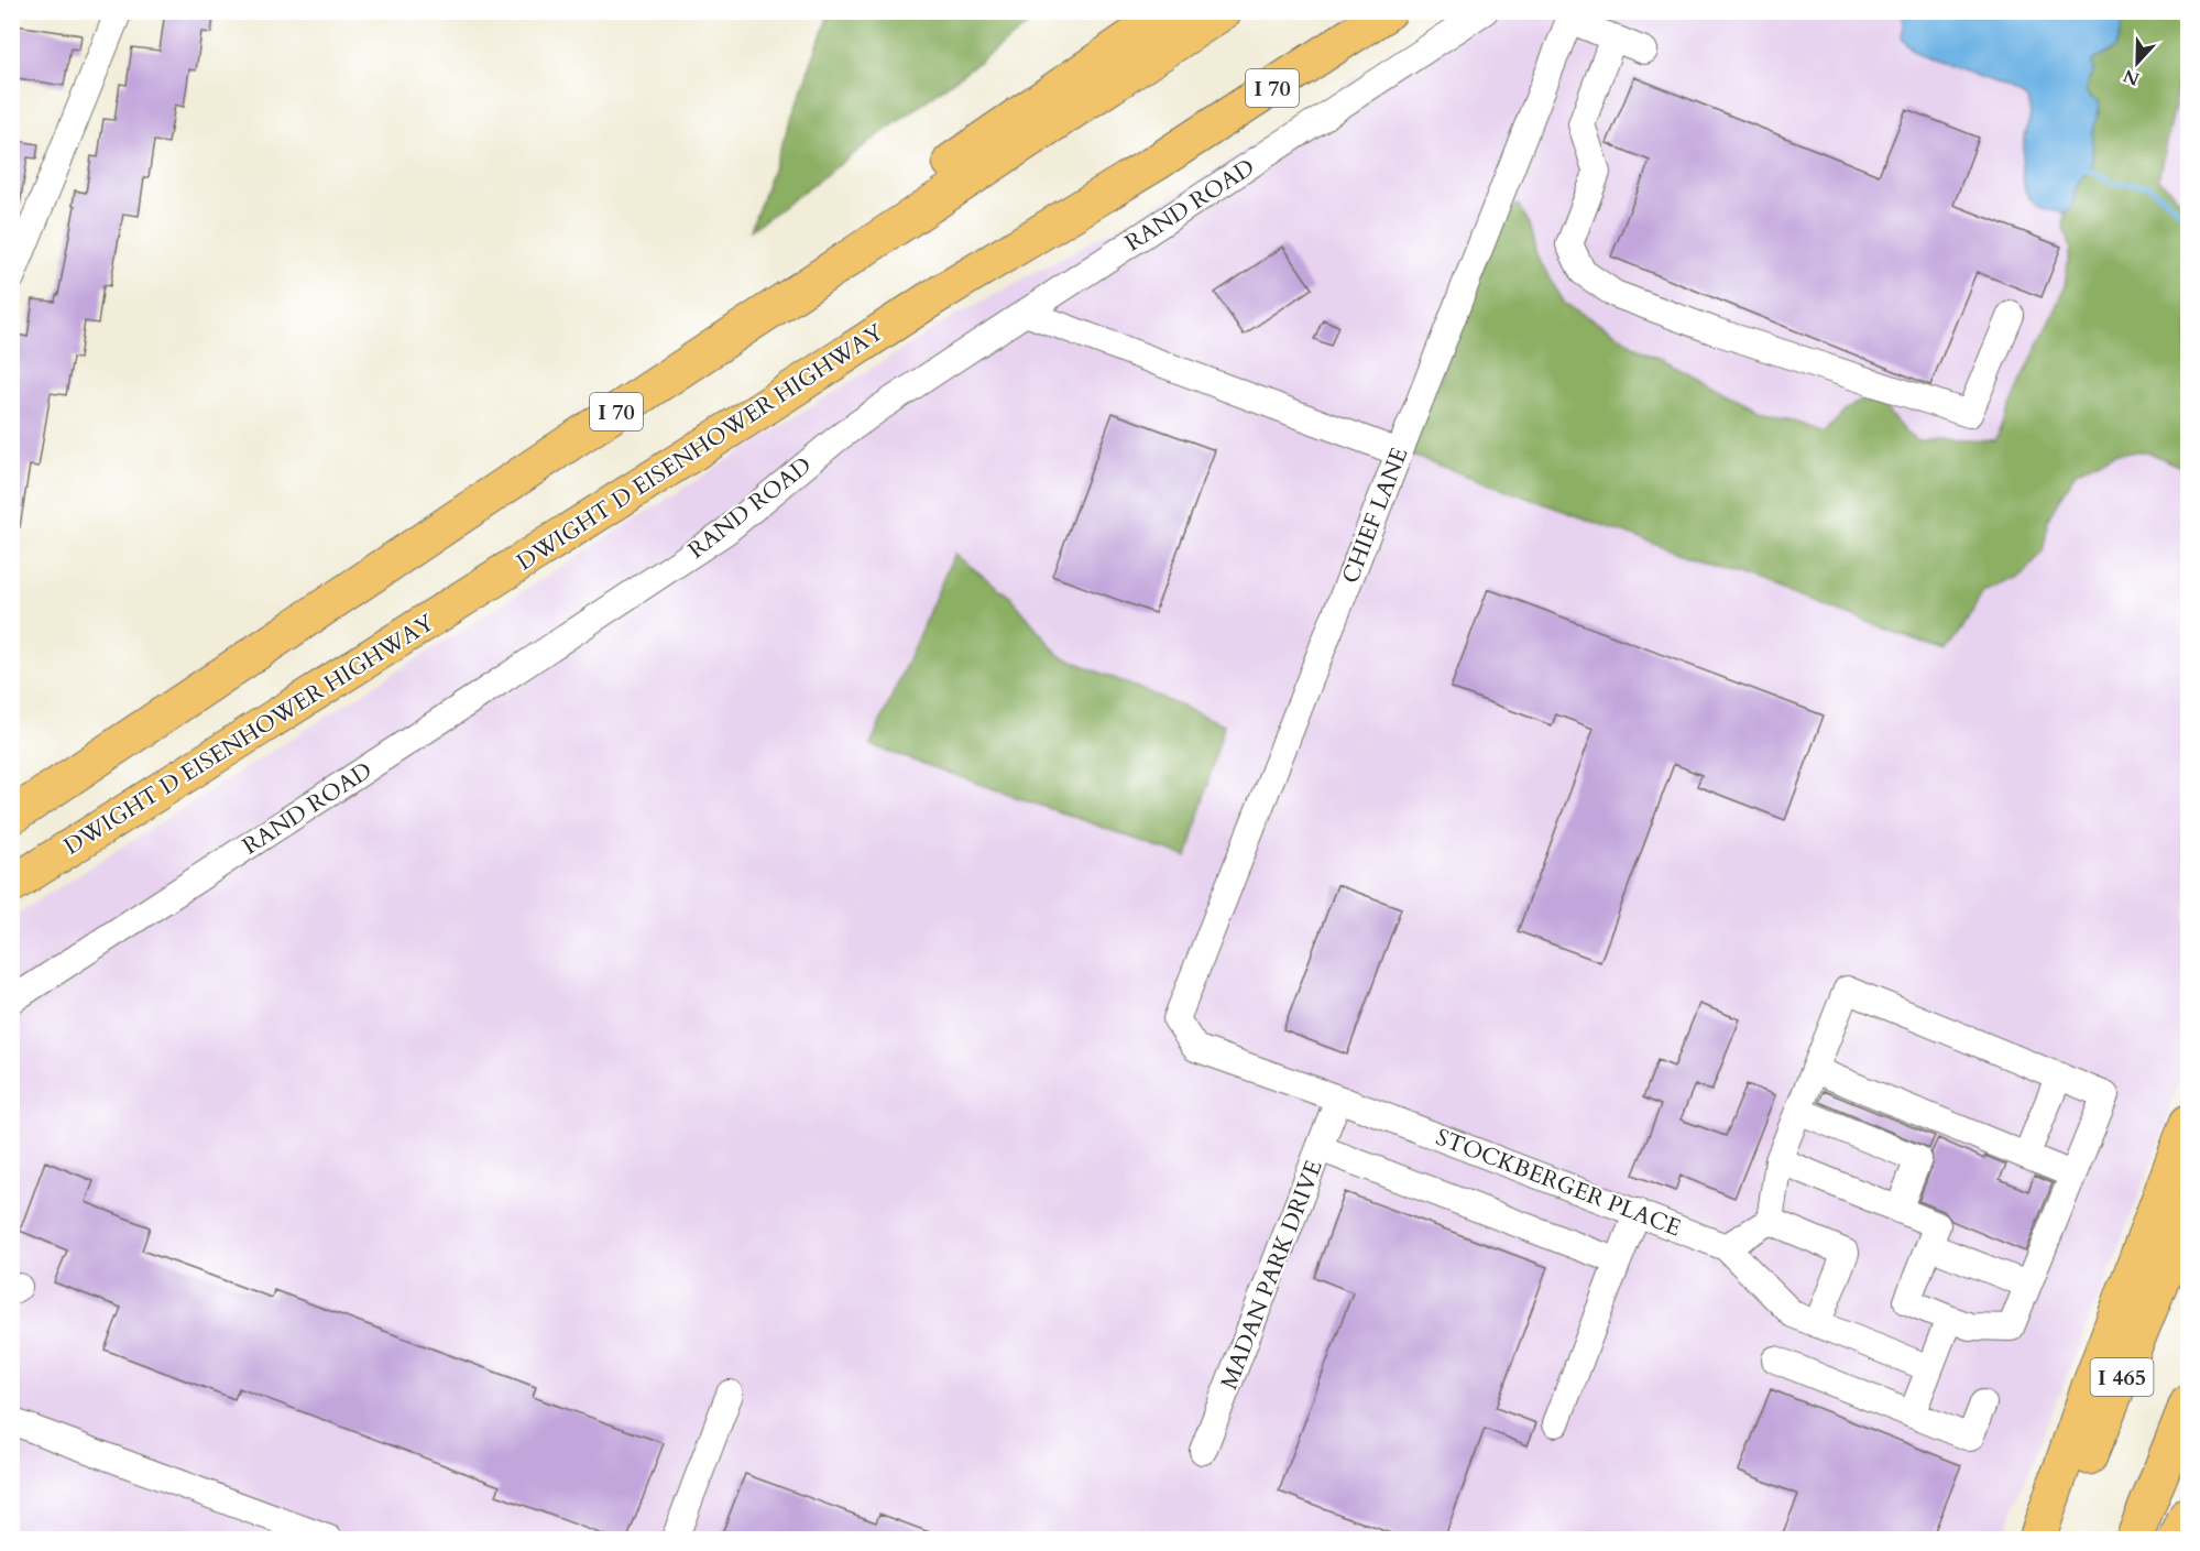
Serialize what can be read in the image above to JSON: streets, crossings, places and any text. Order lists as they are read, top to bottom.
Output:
{
  "streets": {
    "highway": ["I 70", "DWIGHT D EISENHOWER HIGHWAY", "I 465"],
    "street": [
      "RAND ROAD",
      "CHIEF LANE",
      "STOCKBERGER PLACE",
      "MADAN PARK DRIVE"
    ]
  },
  "crossings": [
    ["CHIEF LANE", "STOCKBERGER PLACE"],
    ["STOCKBERGER PLACE", "MADAN PARK DRIVE"]
  ],
  "north": "bottom"
}
